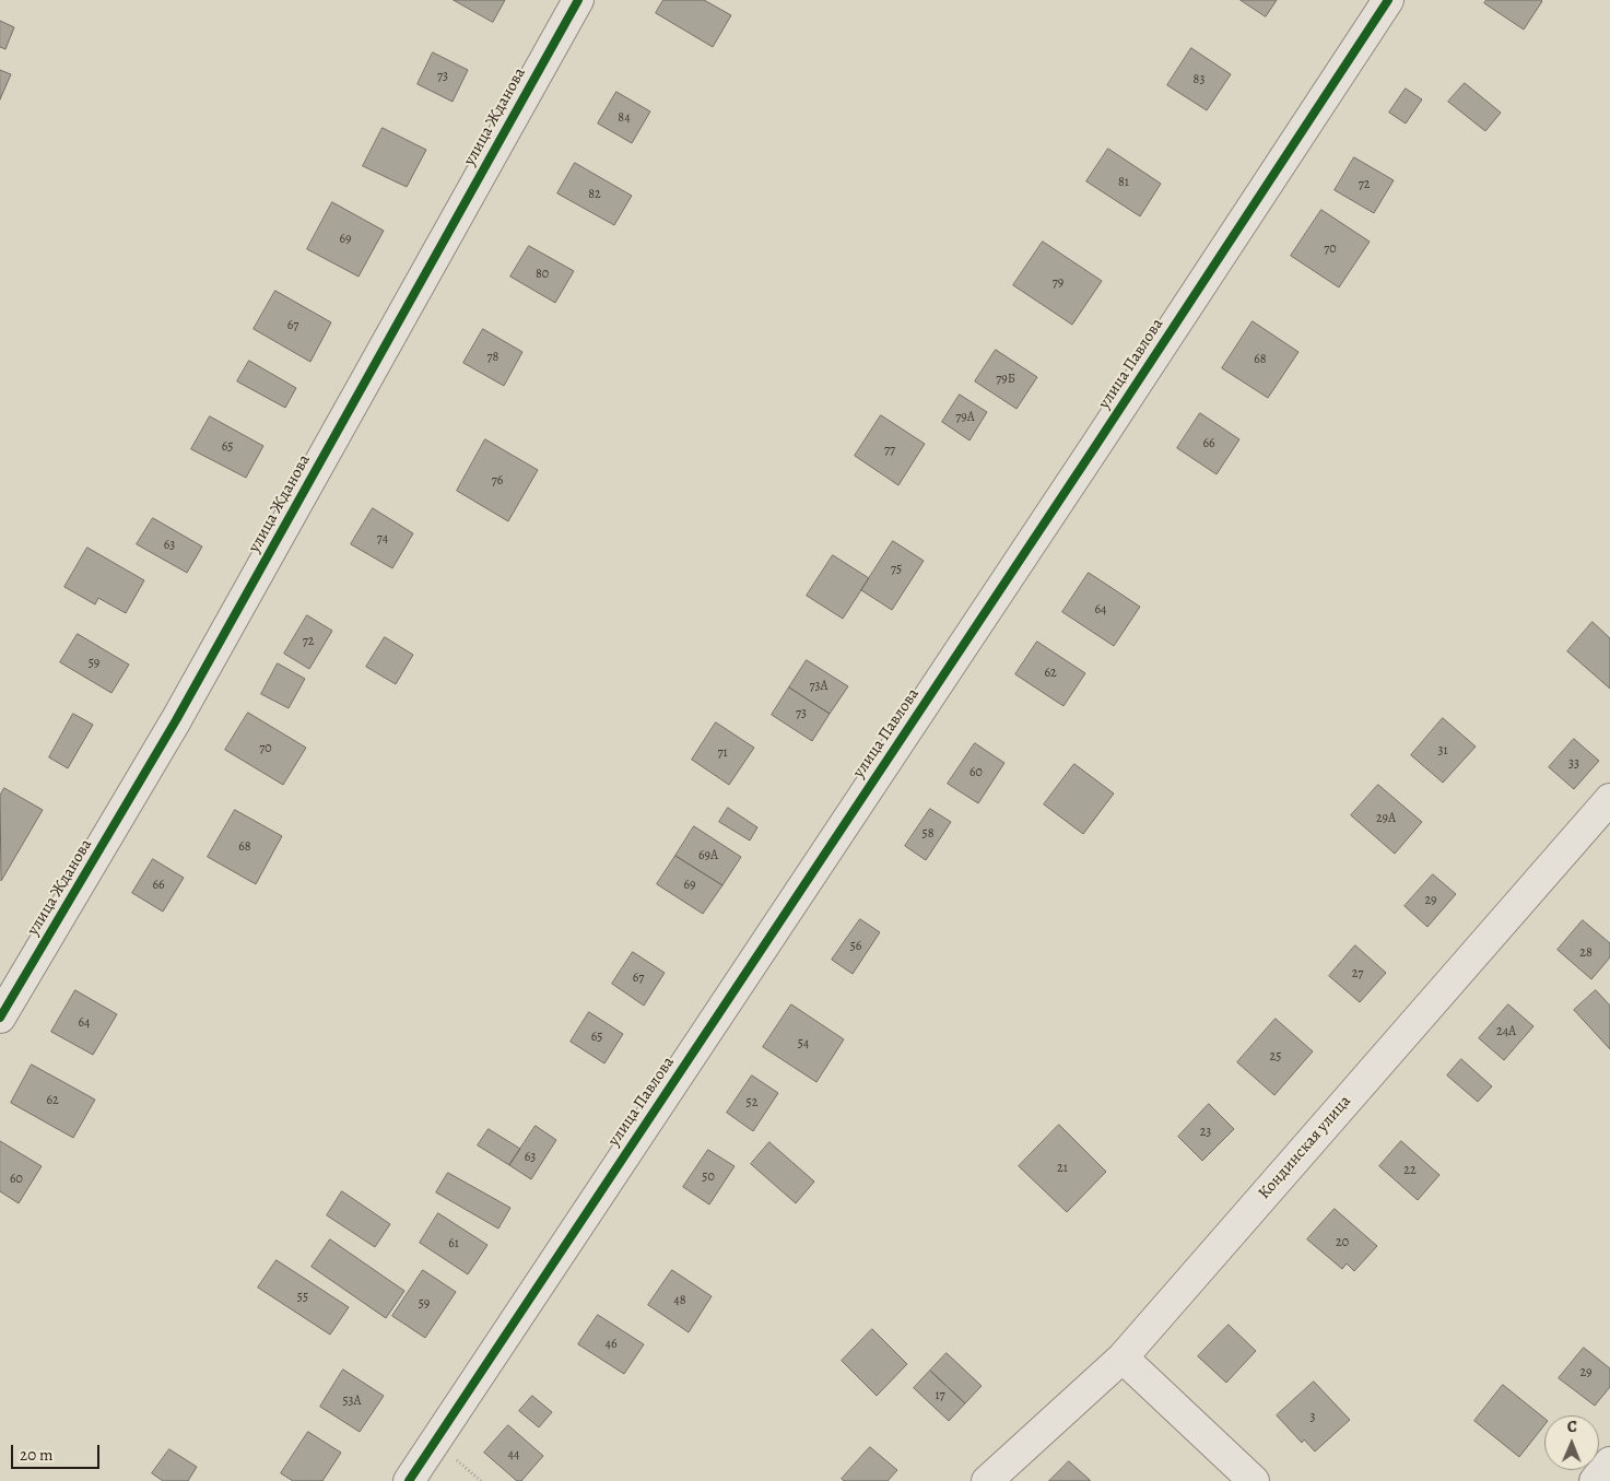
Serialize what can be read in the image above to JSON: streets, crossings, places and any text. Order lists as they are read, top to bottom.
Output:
{
  "streets": {
    "street": ["улица Жданова", "улица Павлова", "Кондинская улица"]
  },
  "house_numbers": [
    "73",
    "83",
    "84",
    "81",
    "72",
    "82",
    "69",
    "70",
    "80",
    "79",
    "67",
    "78",
    "68",
    "79Б",
    "79А",
    "66",
    "65",
    "77",
    "76",
    "74",
    "63",
    "75",
    "64",
    "72",
    "59",
    "62",
    "73А",
    "73",
    "70",
    "31",
    "71",
    "33",
    "60",
    "29А",
    "58",
    "68",
    "69А",
    "66",
    "69",
    "29",
    "56",
    "28",
    "27",
    "67",
    "64",
    "24А",
    "65",
    "54",
    "25",
    "62",
    "52",
    "23",
    "63",
    "21",
    "22",
    "50",
    "60",
    "20",
    "61",
    "55",
    "48",
    "59",
    "46",
    "29",
    "17",
    "53А",
    "3",
    "44"
  ],
  "scale_bar": "20 m",
  "north": "top"
}
